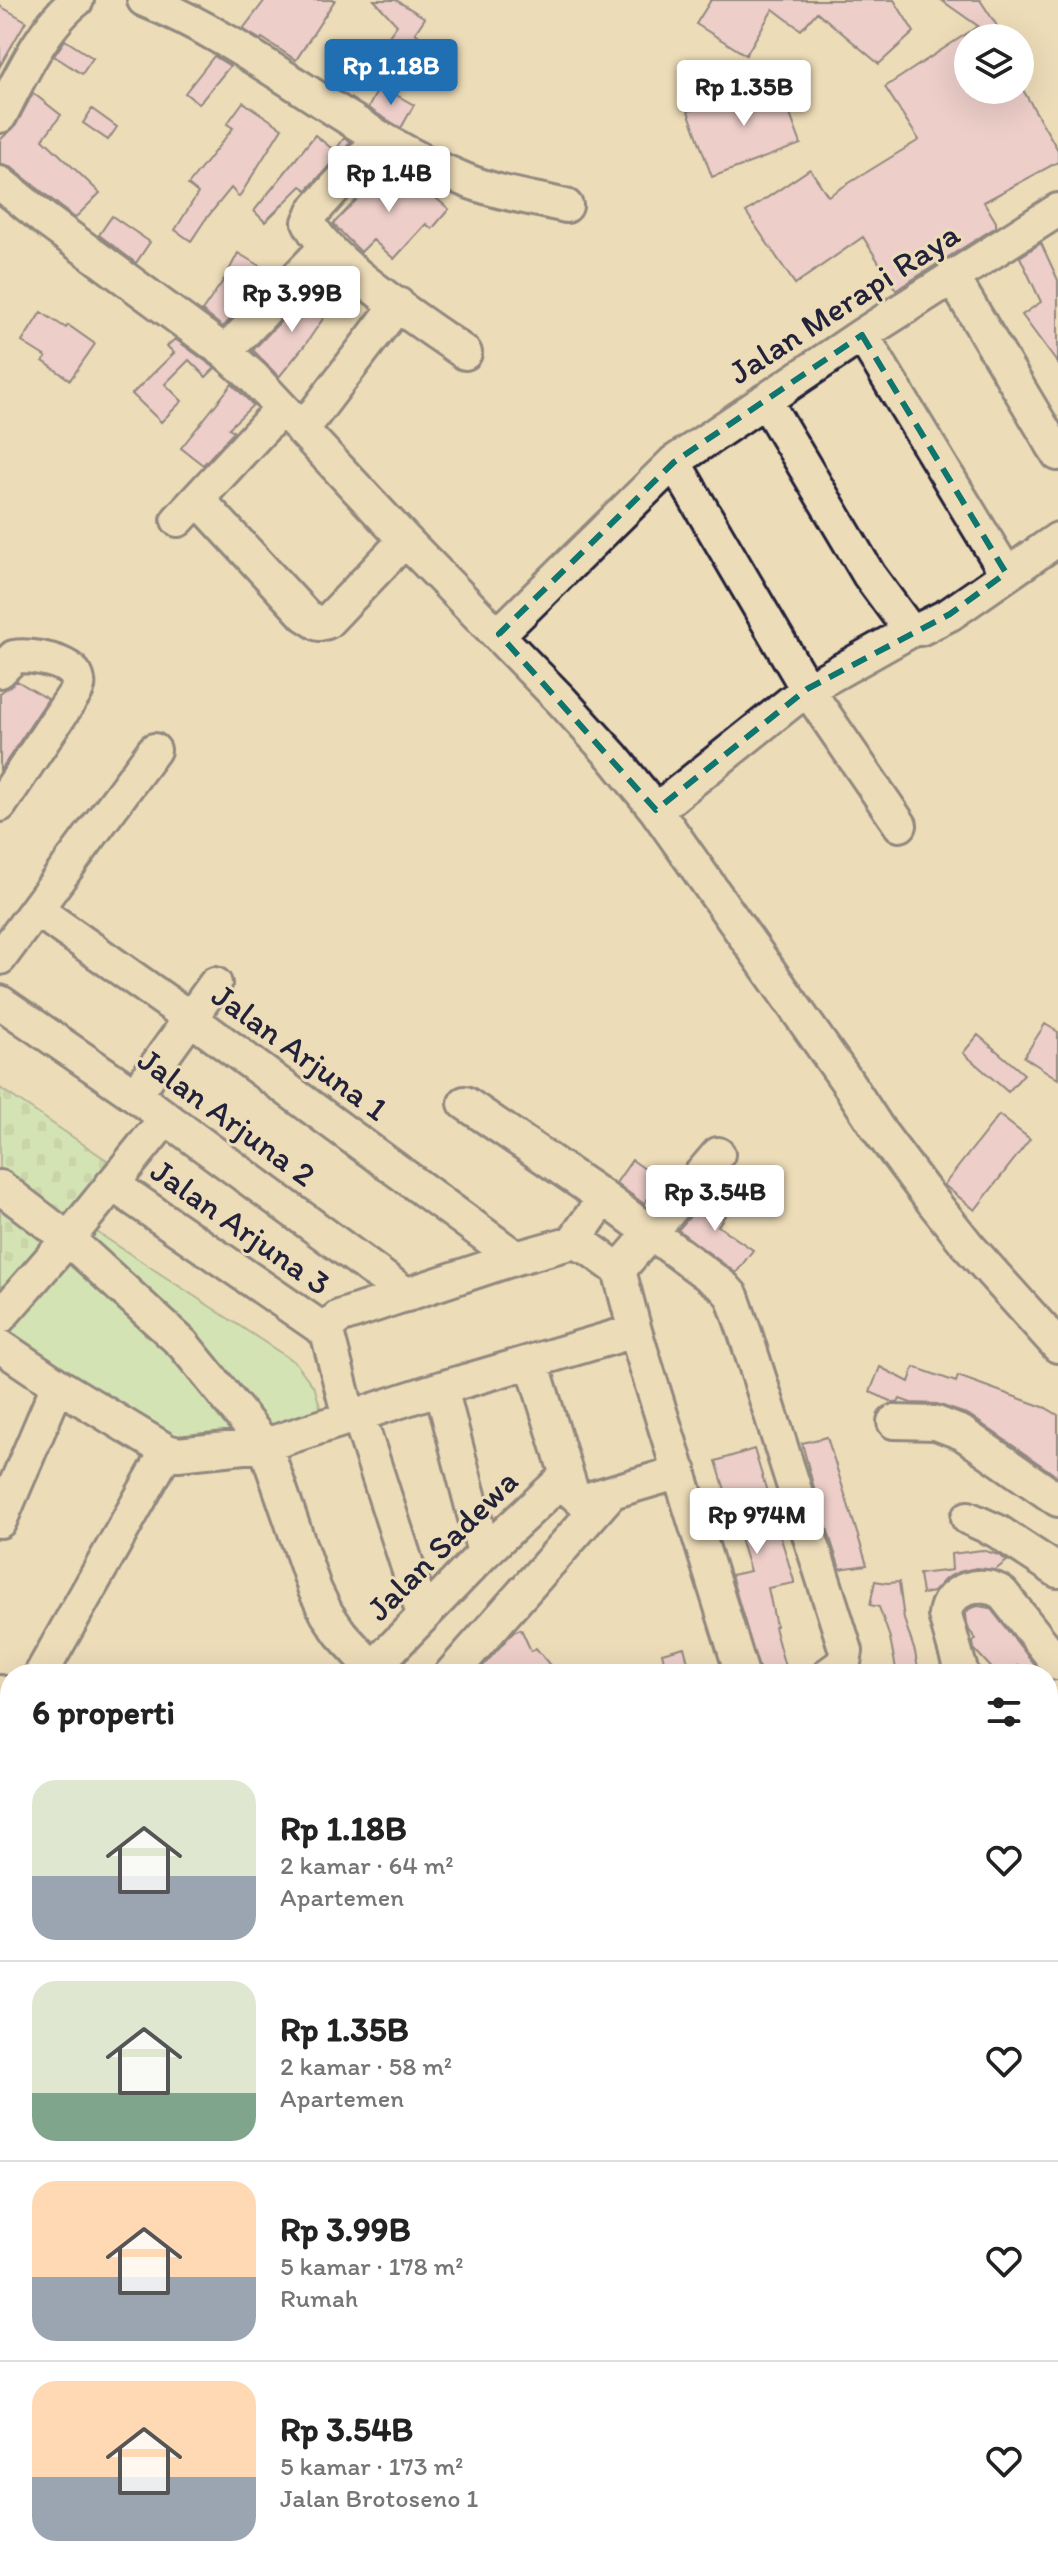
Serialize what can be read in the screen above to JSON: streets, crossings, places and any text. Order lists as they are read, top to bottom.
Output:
{
  "streets": {
    "street": [
      "Jalan Merapi Raya",
      "Jalan Arjuna 1",
      "Jalan Arjuna 2",
      "Jalan Arjuna 3",
      "Jalan Sadewa"
    ]
  },
  "page": {
    "price": [
      "Rp 1.18B",
      "Rp 1.35B",
      "Rp 1.4B",
      "Rp 3.99B",
      "Rp 3.54B",
      "Rp 974M"
    ],
    "heading": "6 properti",
    "list": [
      {
        "name": "Rp 1.18B",
        "note": "2 kamar · 64 m² · Apartemen"
      },
      {
        "name": "Rp 1.35B",
        "note": "2 kamar · 58 m² · Apartemen"
      },
      {
        "name": "Rp 3.99B",
        "note": "5 kamar · 178 m² · Rumah"
      },
      {
        "name": "Rp 3.54B",
        "note": "5 kamar · 173 m² · Jalan Brotoseno 1"
      }
    ]
  }
}
